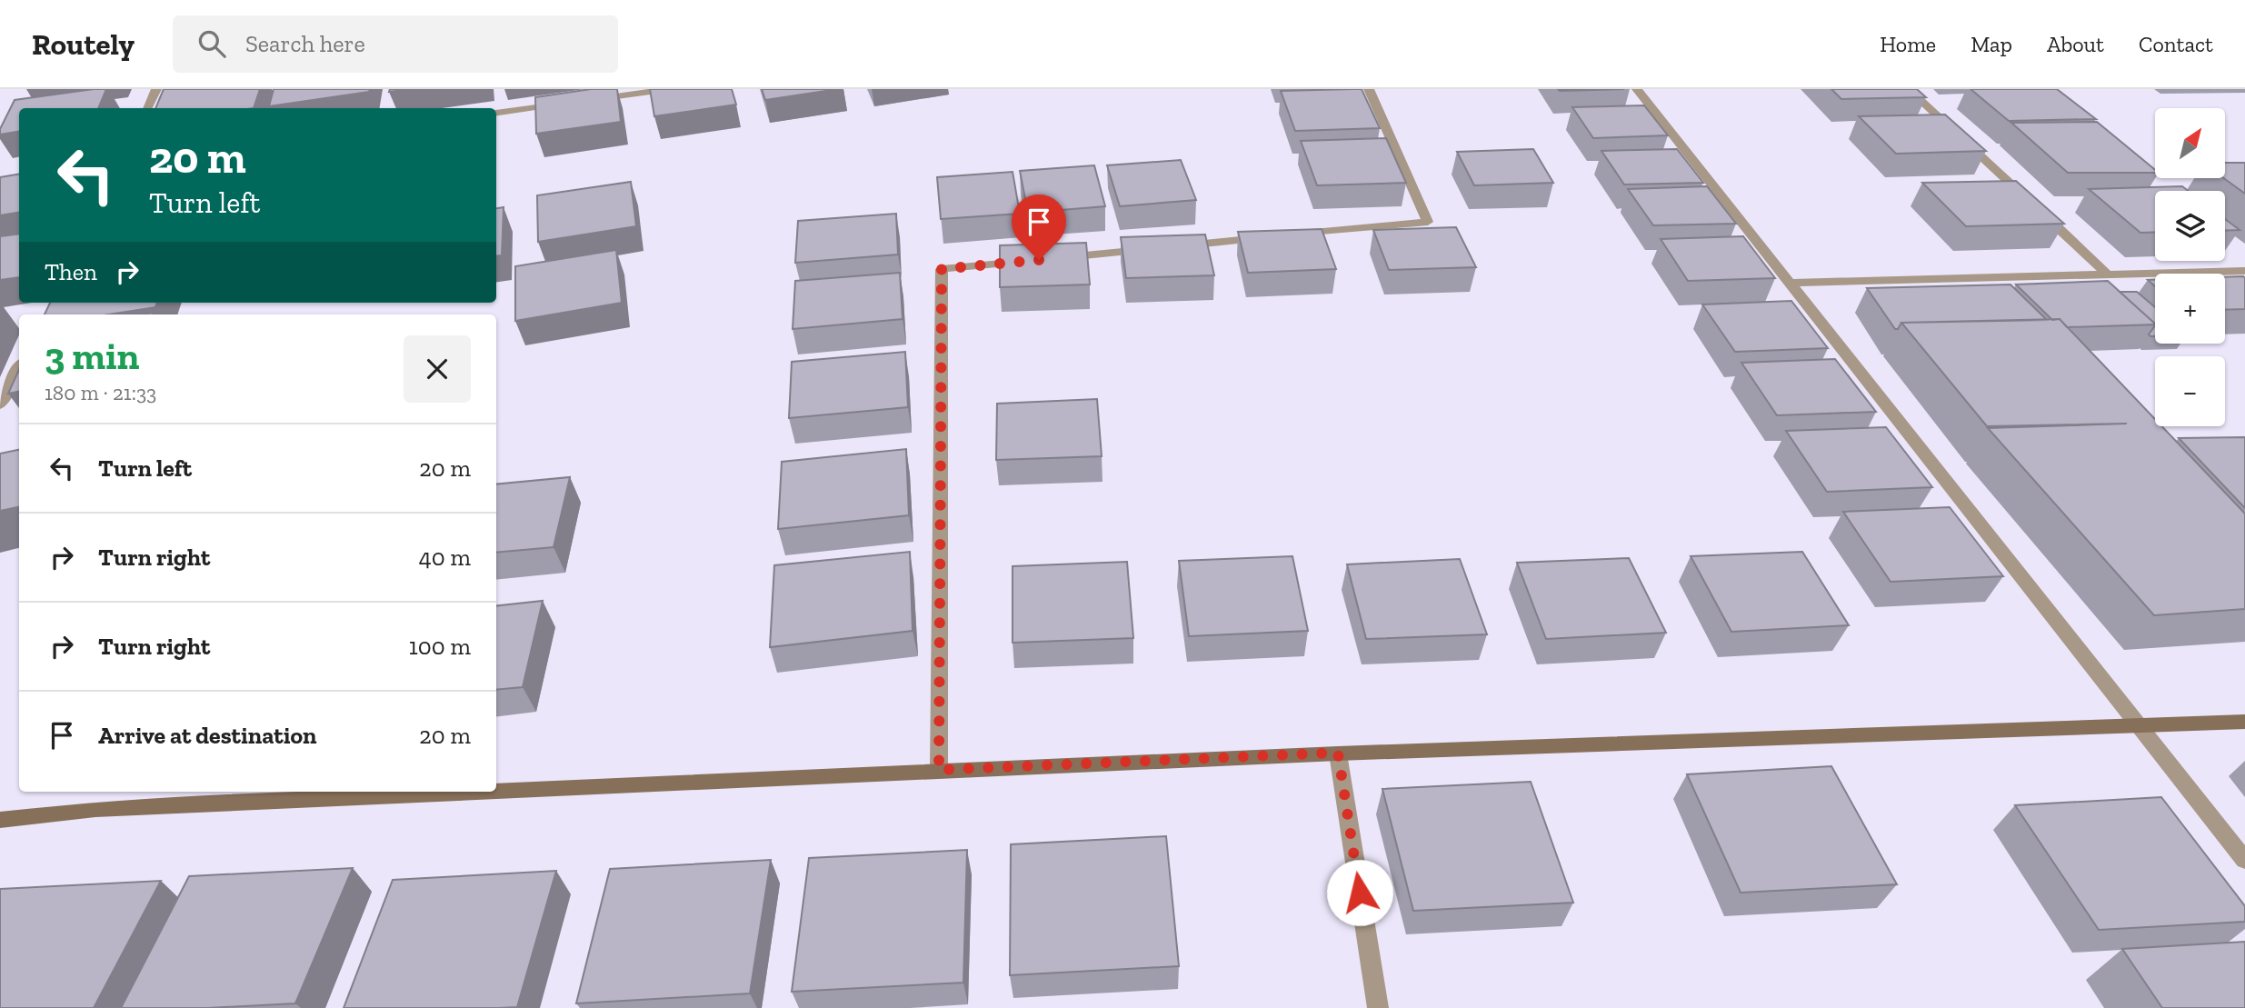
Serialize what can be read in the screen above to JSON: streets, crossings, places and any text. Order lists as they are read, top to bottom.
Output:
{
  "north": "top right",
  "page": {
    "header": "Routely",
    "search": "Search here",
    "nav": [
      "Home",
      "Map",
      "About",
      "Contact"
    ],
    "map_buttons": ["+", "−"],
    "turn": ["20 m", "Turn left"],
    "then": "Then",
    "heading": ["3 min", "180 m · 21:33"],
    "list": [
      {
        "name": "Turn left",
        "value": "20 m"
      },
      {
        "name": "Turn right",
        "value": "40 m"
      },
      {
        "name": "Turn right",
        "value": "100 m"
      },
      {
        "name": "Arrive at destination",
        "value": "20 m"
      }
    ]
  }
}
